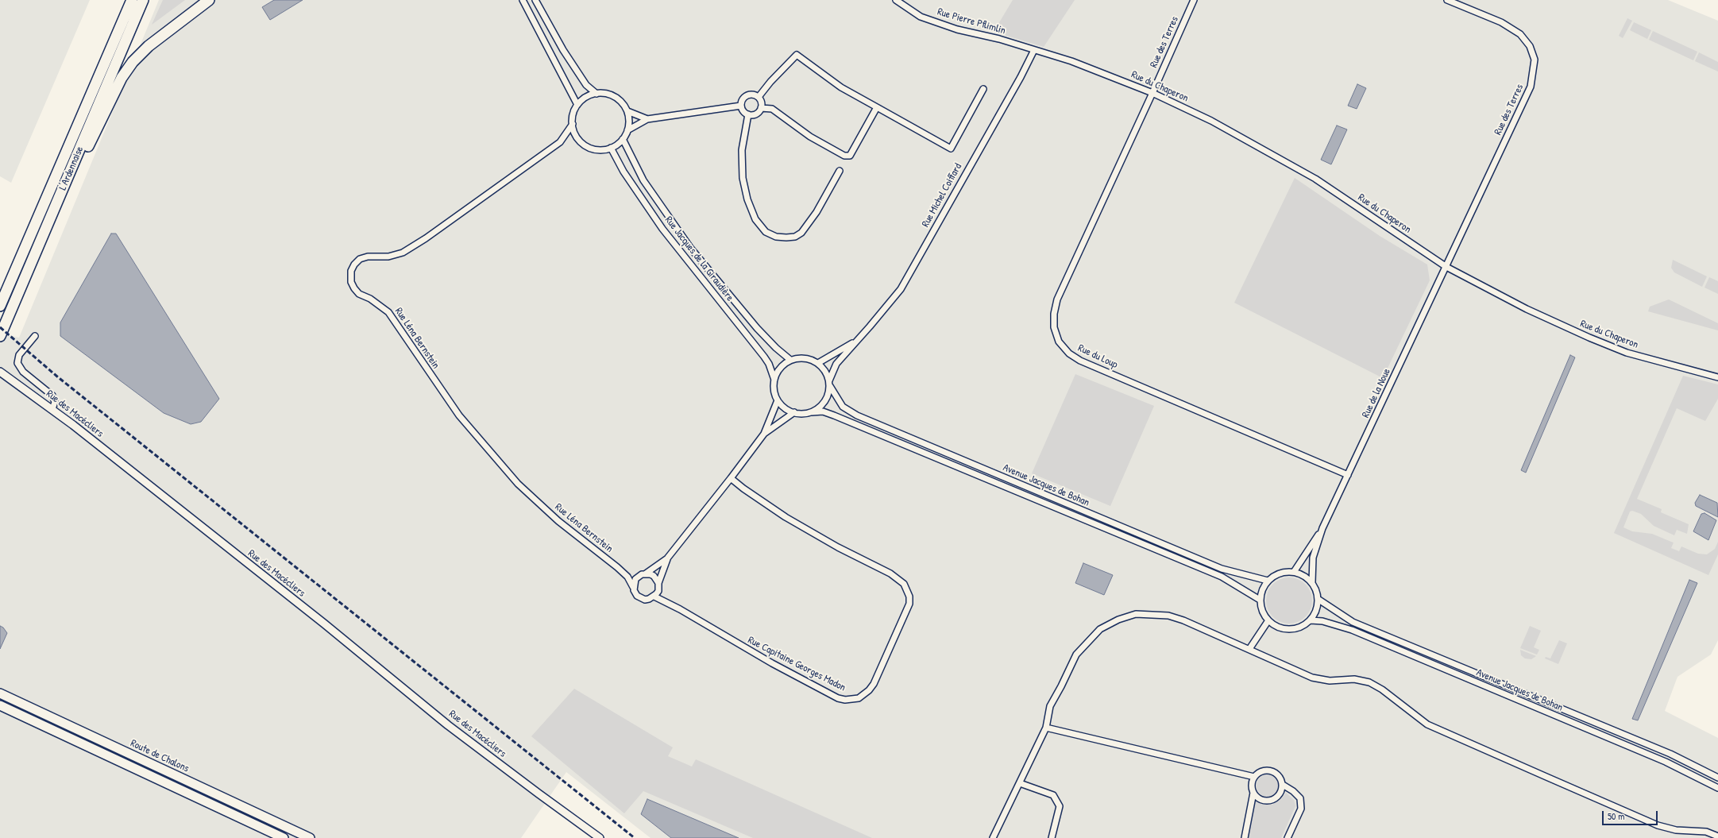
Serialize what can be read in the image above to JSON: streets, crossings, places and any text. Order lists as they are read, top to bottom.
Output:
{
  "streets": {
    "highway": ["L'Ardennaise"],
    "main road": ["Route de Chalons"],
    "street": [
      "Rue Pierre Pflimlin",
      "Rue des Terres",
      "Rue du Chaperon",
      "Rue Michel Coiffard",
      "Rue Jacques de la Giraudière",
      "Rue Léna Bernstein",
      "Rue du Loup",
      "Rue de la Noue",
      "Rue des Macécliers",
      "Avenue Jacques de Bohan",
      "Rue Capitaine Georges Madon"
    ]
  },
  "crossings": [
    ["Rue Pierre Pflimlin", "Rue du Chaperon"],
    ["Rue Pierre Pflimlin", "Rue Michel Coiffard"],
    ["Rue des Terres", "Rue du Chaperon"],
    ["Rue des Terres", "Rue du Loup"],
    ["Rue des Terres", "Rue de la Noue"],
    ["Rue du Chaperon", "Rue du Loup"],
    ["Rue du Chaperon", "Rue de la Noue"],
    ["Rue Michel Coiffard", "Rue Jacques de la Giraudière"],
    ["Rue Michel Coiffard", "Avenue Jacques de Bohan"],
    ["Rue Jacques de la Giraudière", "Rue Léna Bernstein"],
    ["Rue Jacques de la Giraudière", "Avenue Jacques de Bohan"],
    ["Rue Léna Bernstein", "Rue Capitaine Georges Madon"],
    ["Rue du Loup", "Rue de la Noue"]
  ],
  "scale_bar": "50 m"
}
